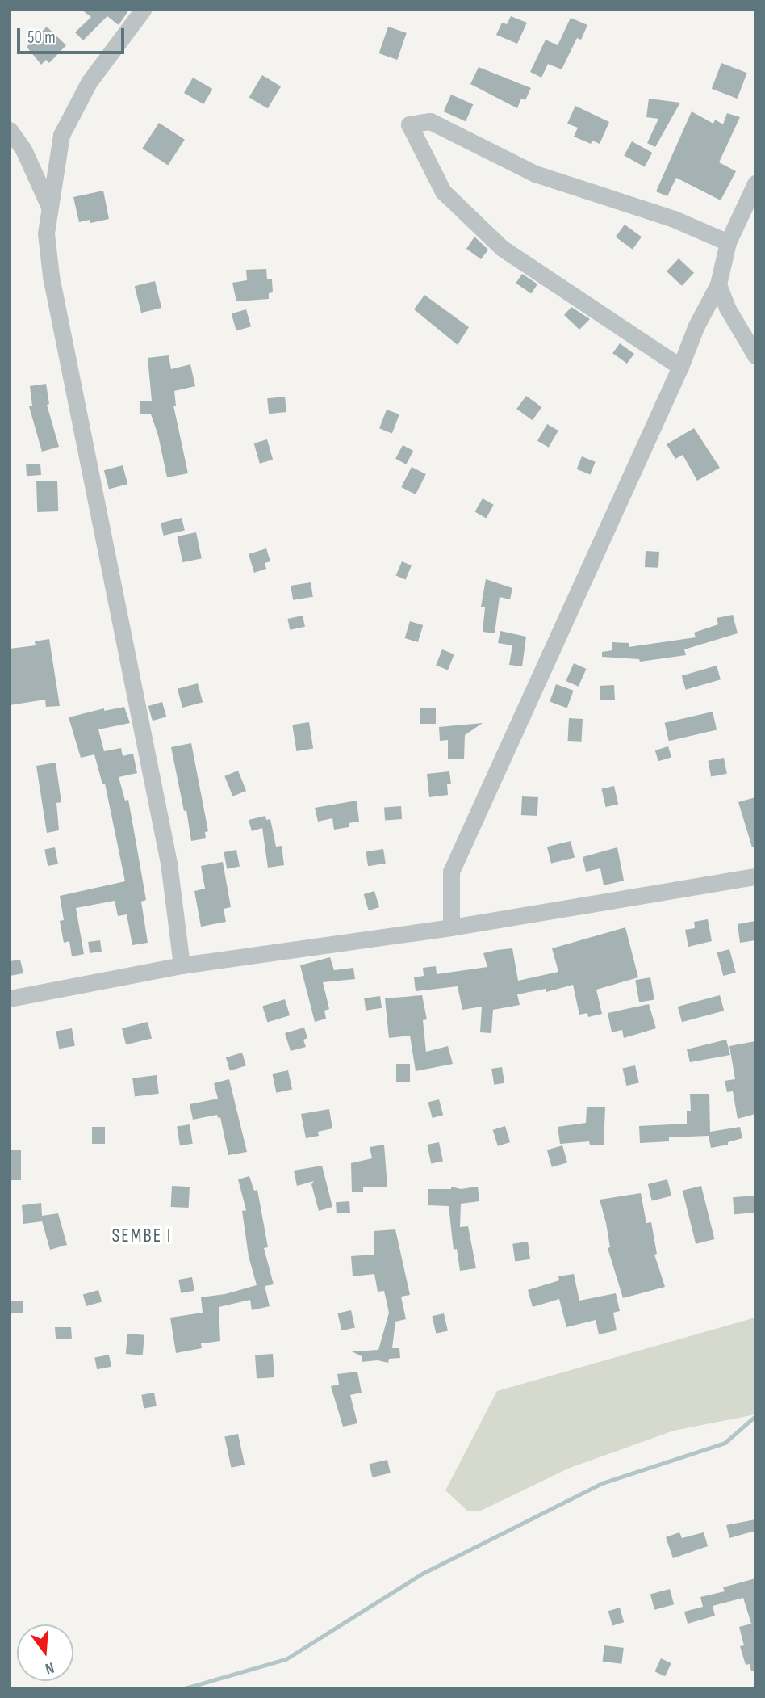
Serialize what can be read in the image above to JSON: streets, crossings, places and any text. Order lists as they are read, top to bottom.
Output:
{
  "districts": ["SEMBE I"],
  "scale_bar": "50 m",
  "north": "bottom"
}
